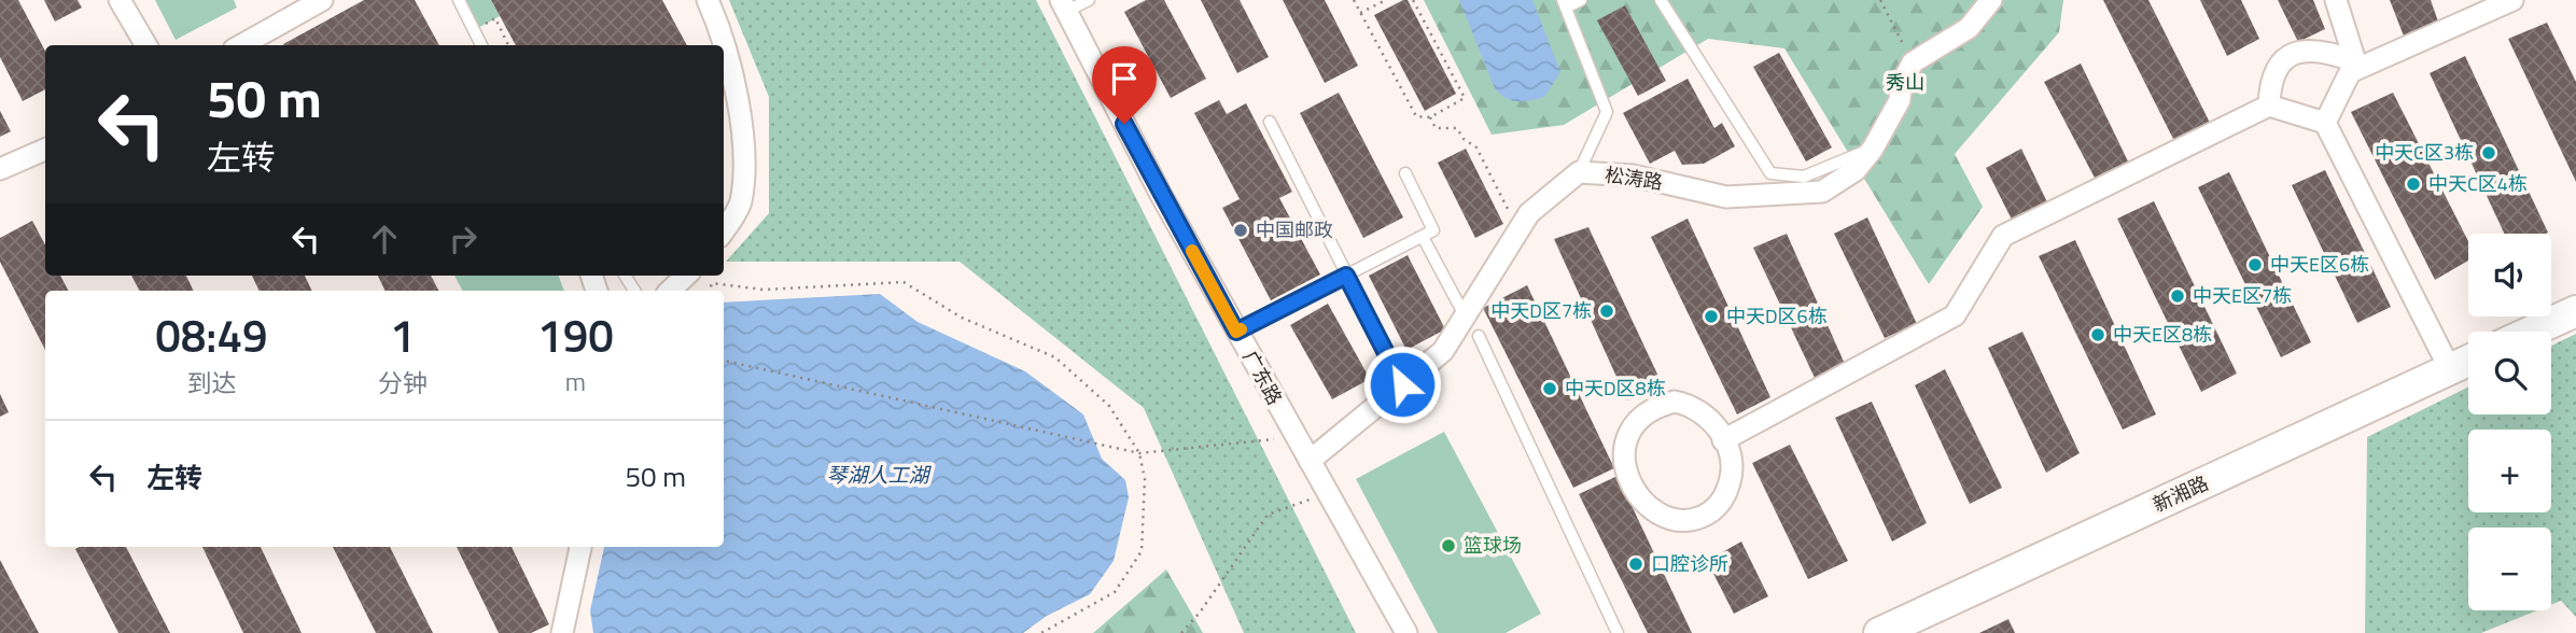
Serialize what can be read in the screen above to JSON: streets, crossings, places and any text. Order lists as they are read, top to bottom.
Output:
{
  "streets": {
    "main road": ["新湘路"],
    "street": ["松涛路", "广东路"]
  },
  "crossings": [
    ["松涛路", "广东路"]
  ],
  "water": ["琴湖人工湖"],
  "parks": ["秀山"],
  "places": [
    "中天C区3栋",
    "中天C区4栋",
    "中国邮政",
    "中天E区6栋",
    "中天E区7栋",
    "中天D区7栋",
    "中天D区6栋",
    "中天E区8栋",
    "中天D区8栋",
    "篮球场",
    "口腔诊所"
  ],
  "page": {
    "turn": ["50 m", "左转"],
    "map_buttons": ["+", "−"],
    "eta": [
      "08:49",
      "到达",
      "1",
      "分钟",
      "190",
      "m"
    ],
    "list": [
      {
        "name": "左转",
        "value": "50 m"
      }
    ]
  }
}
